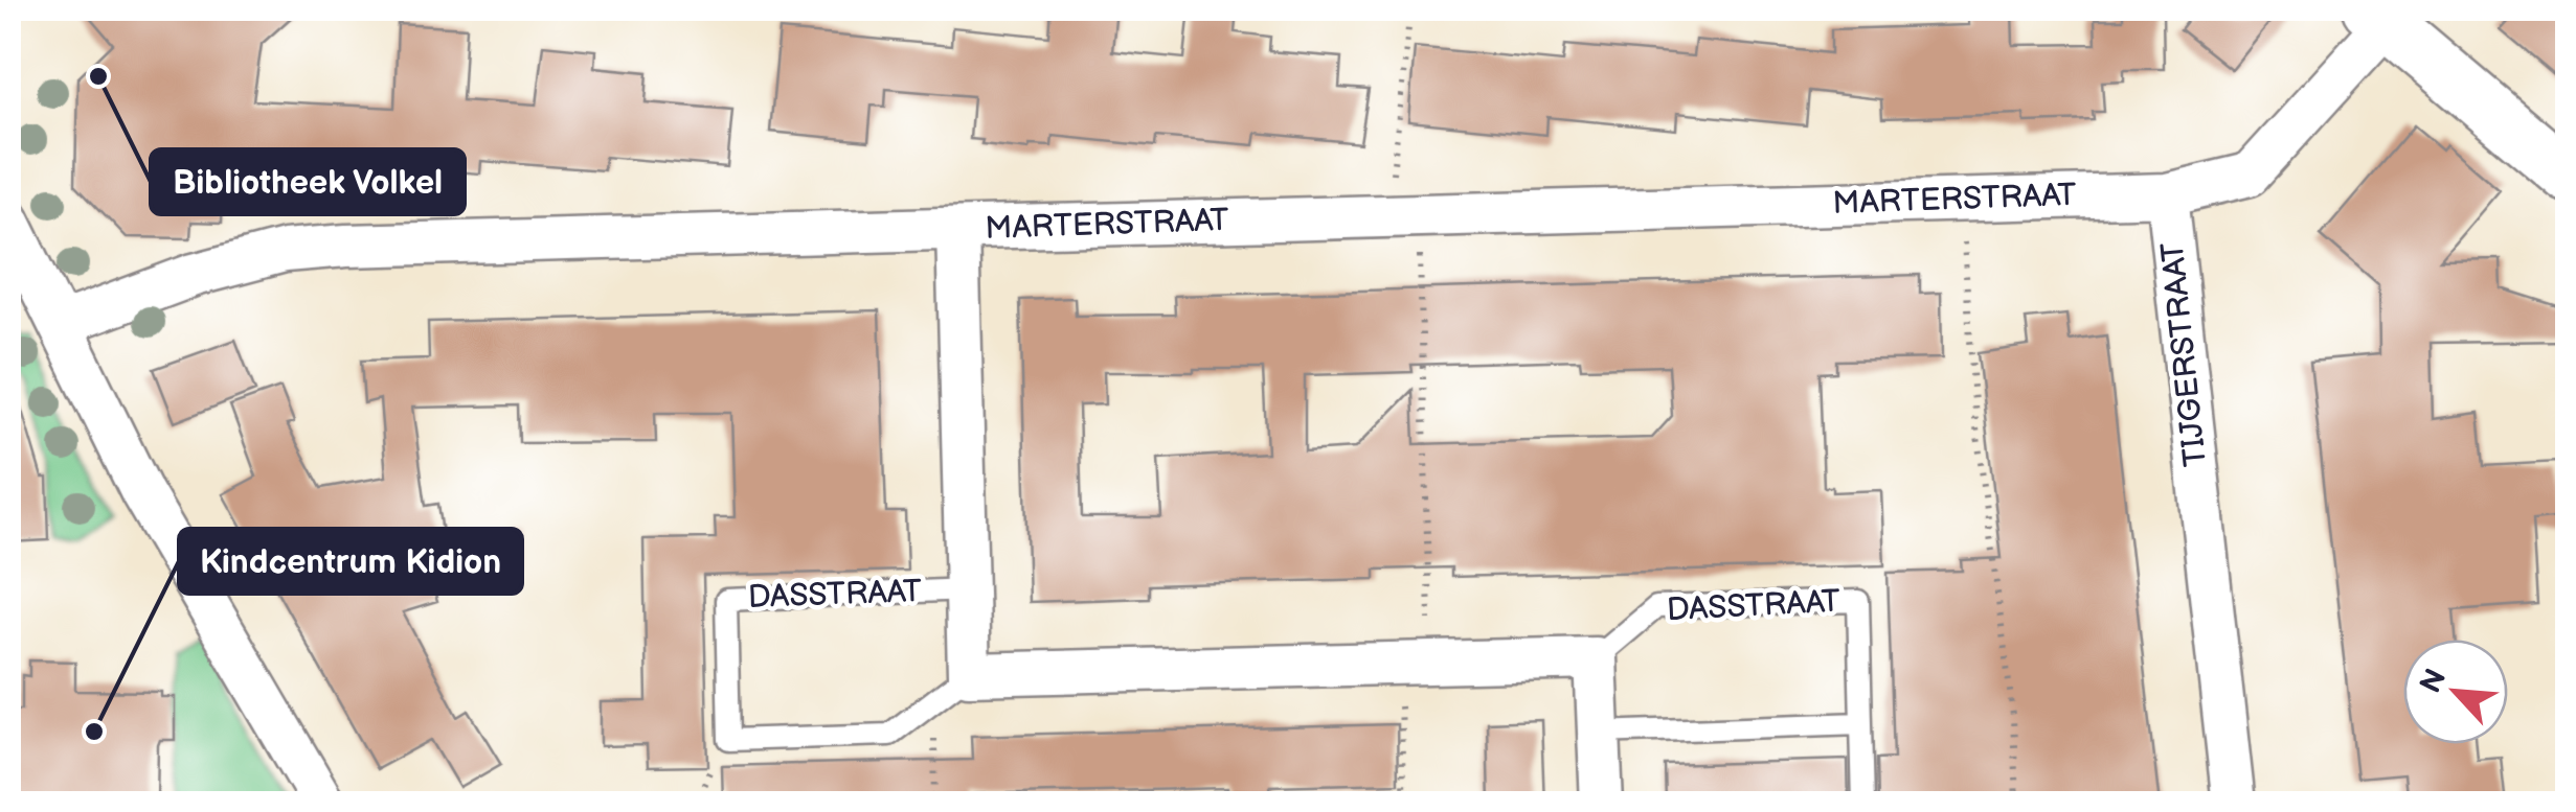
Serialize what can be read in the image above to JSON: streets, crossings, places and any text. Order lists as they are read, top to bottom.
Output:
{
  "streets": {
    "street": ["MARTERSTRAAT", "TIJGERSTRAAT", "DASSTRAAT"]
  },
  "crossings": [
    ["MARTERSTRAAT", "TIJGERSTRAAT"],
    ["MARTERSTRAAT", "DASSTRAAT"]
  ],
  "places": ["Bibliotheek Volkel", "Kindcentrum Kidion"],
  "north": "top left"
}
